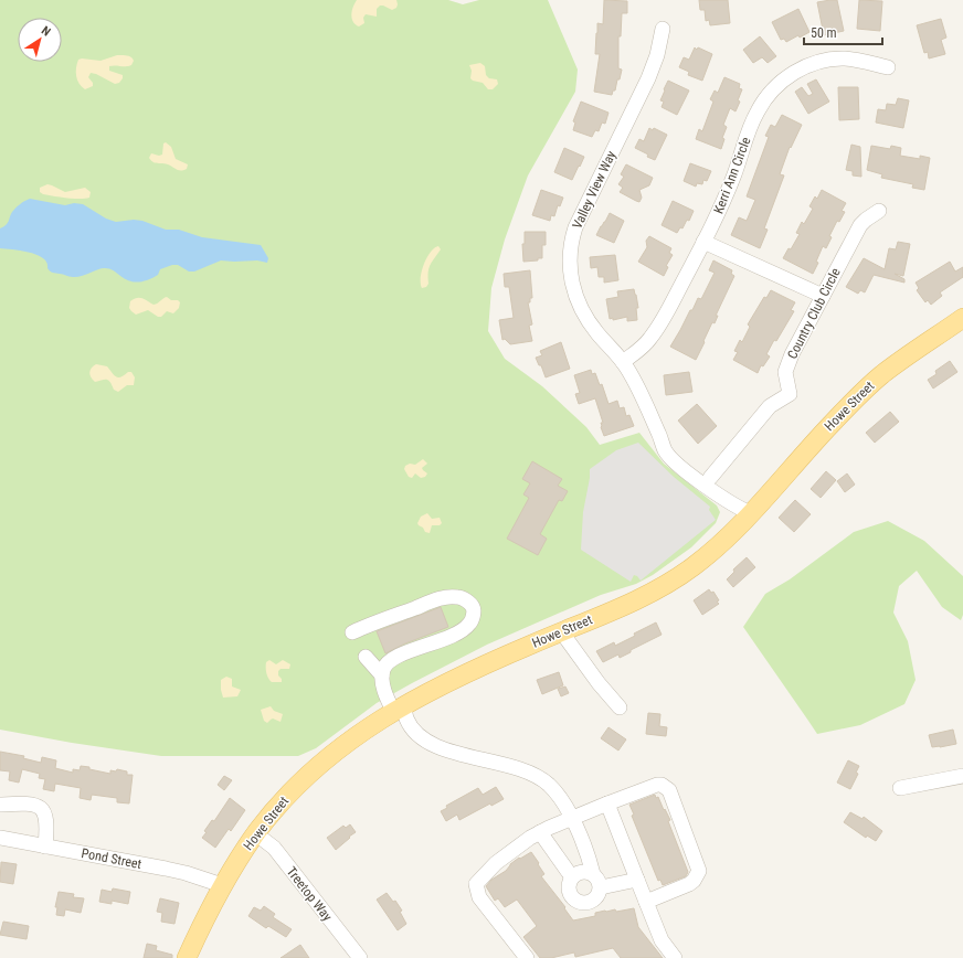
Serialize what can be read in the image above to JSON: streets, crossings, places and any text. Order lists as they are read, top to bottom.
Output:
{
  "streets": {
    "main road": ["Howe Street"],
    "street": [
      "Kerri Ann Circle",
      "Valley View Way",
      "Country Club Circle",
      "Pond Street",
      "Treetop Way"
    ]
  },
  "crossings": [
    ["Kerri Ann Circle", "Valley View Way"],
    ["Valley View Way", "Country Club Circle"],
    ["Valley View Way", "Howe Street"],
    ["Howe Street", "Pond Street"],
    ["Howe Street", "Treetop Way"]
  ],
  "scale_bar": "50 m",
  "north": "top right"
}
